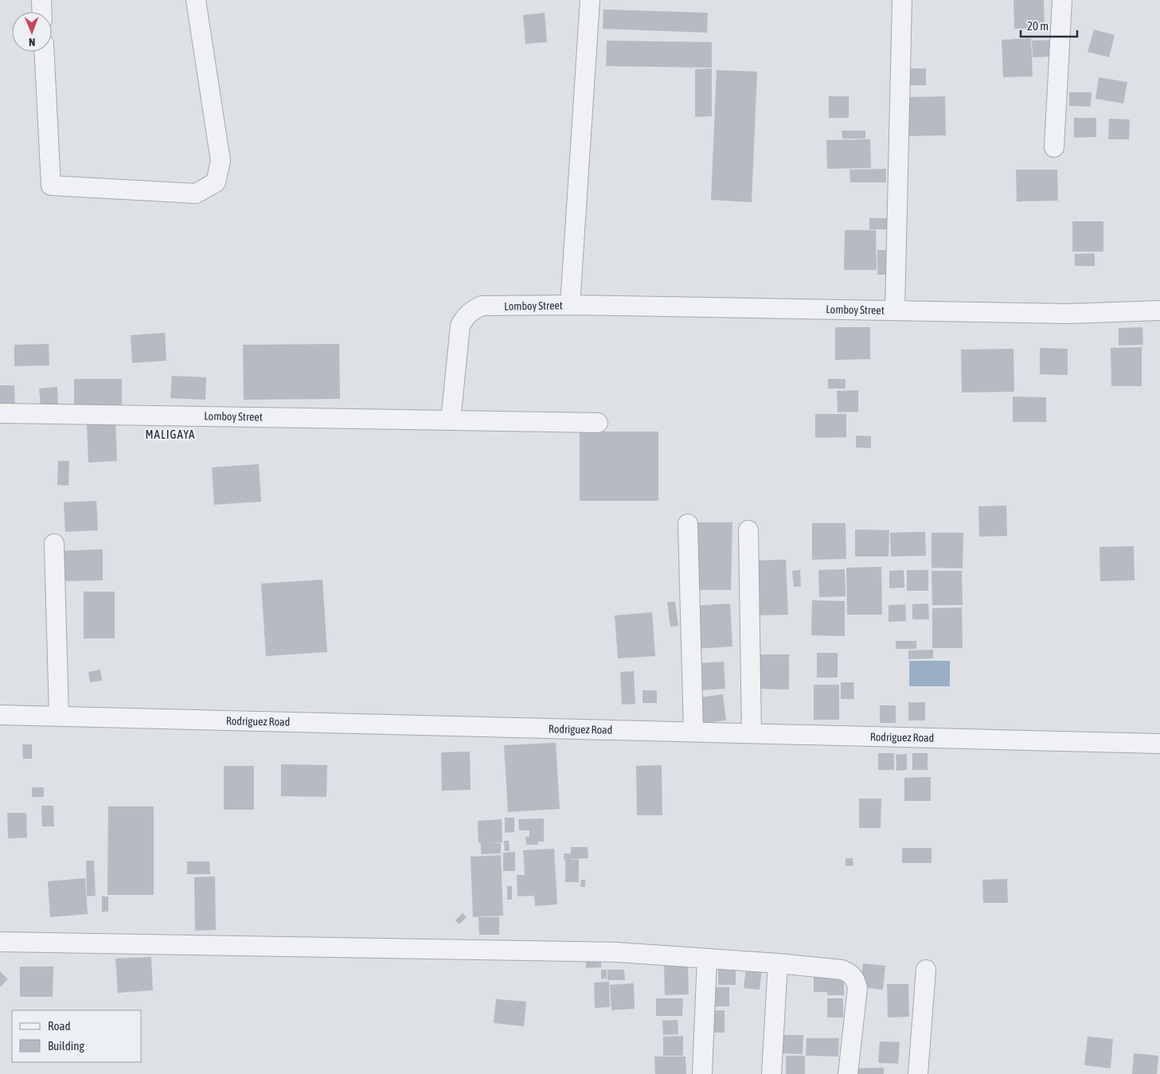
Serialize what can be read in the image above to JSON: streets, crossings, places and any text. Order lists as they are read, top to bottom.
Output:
{
  "streets": {
    "street": ["Lomboy Street", "Rodriguez Road"]
  },
  "districts": ["MALIGAYA"],
  "legend": ["Road", "Building"],
  "scale_bar": "20 m",
  "north": "bottom"
}
